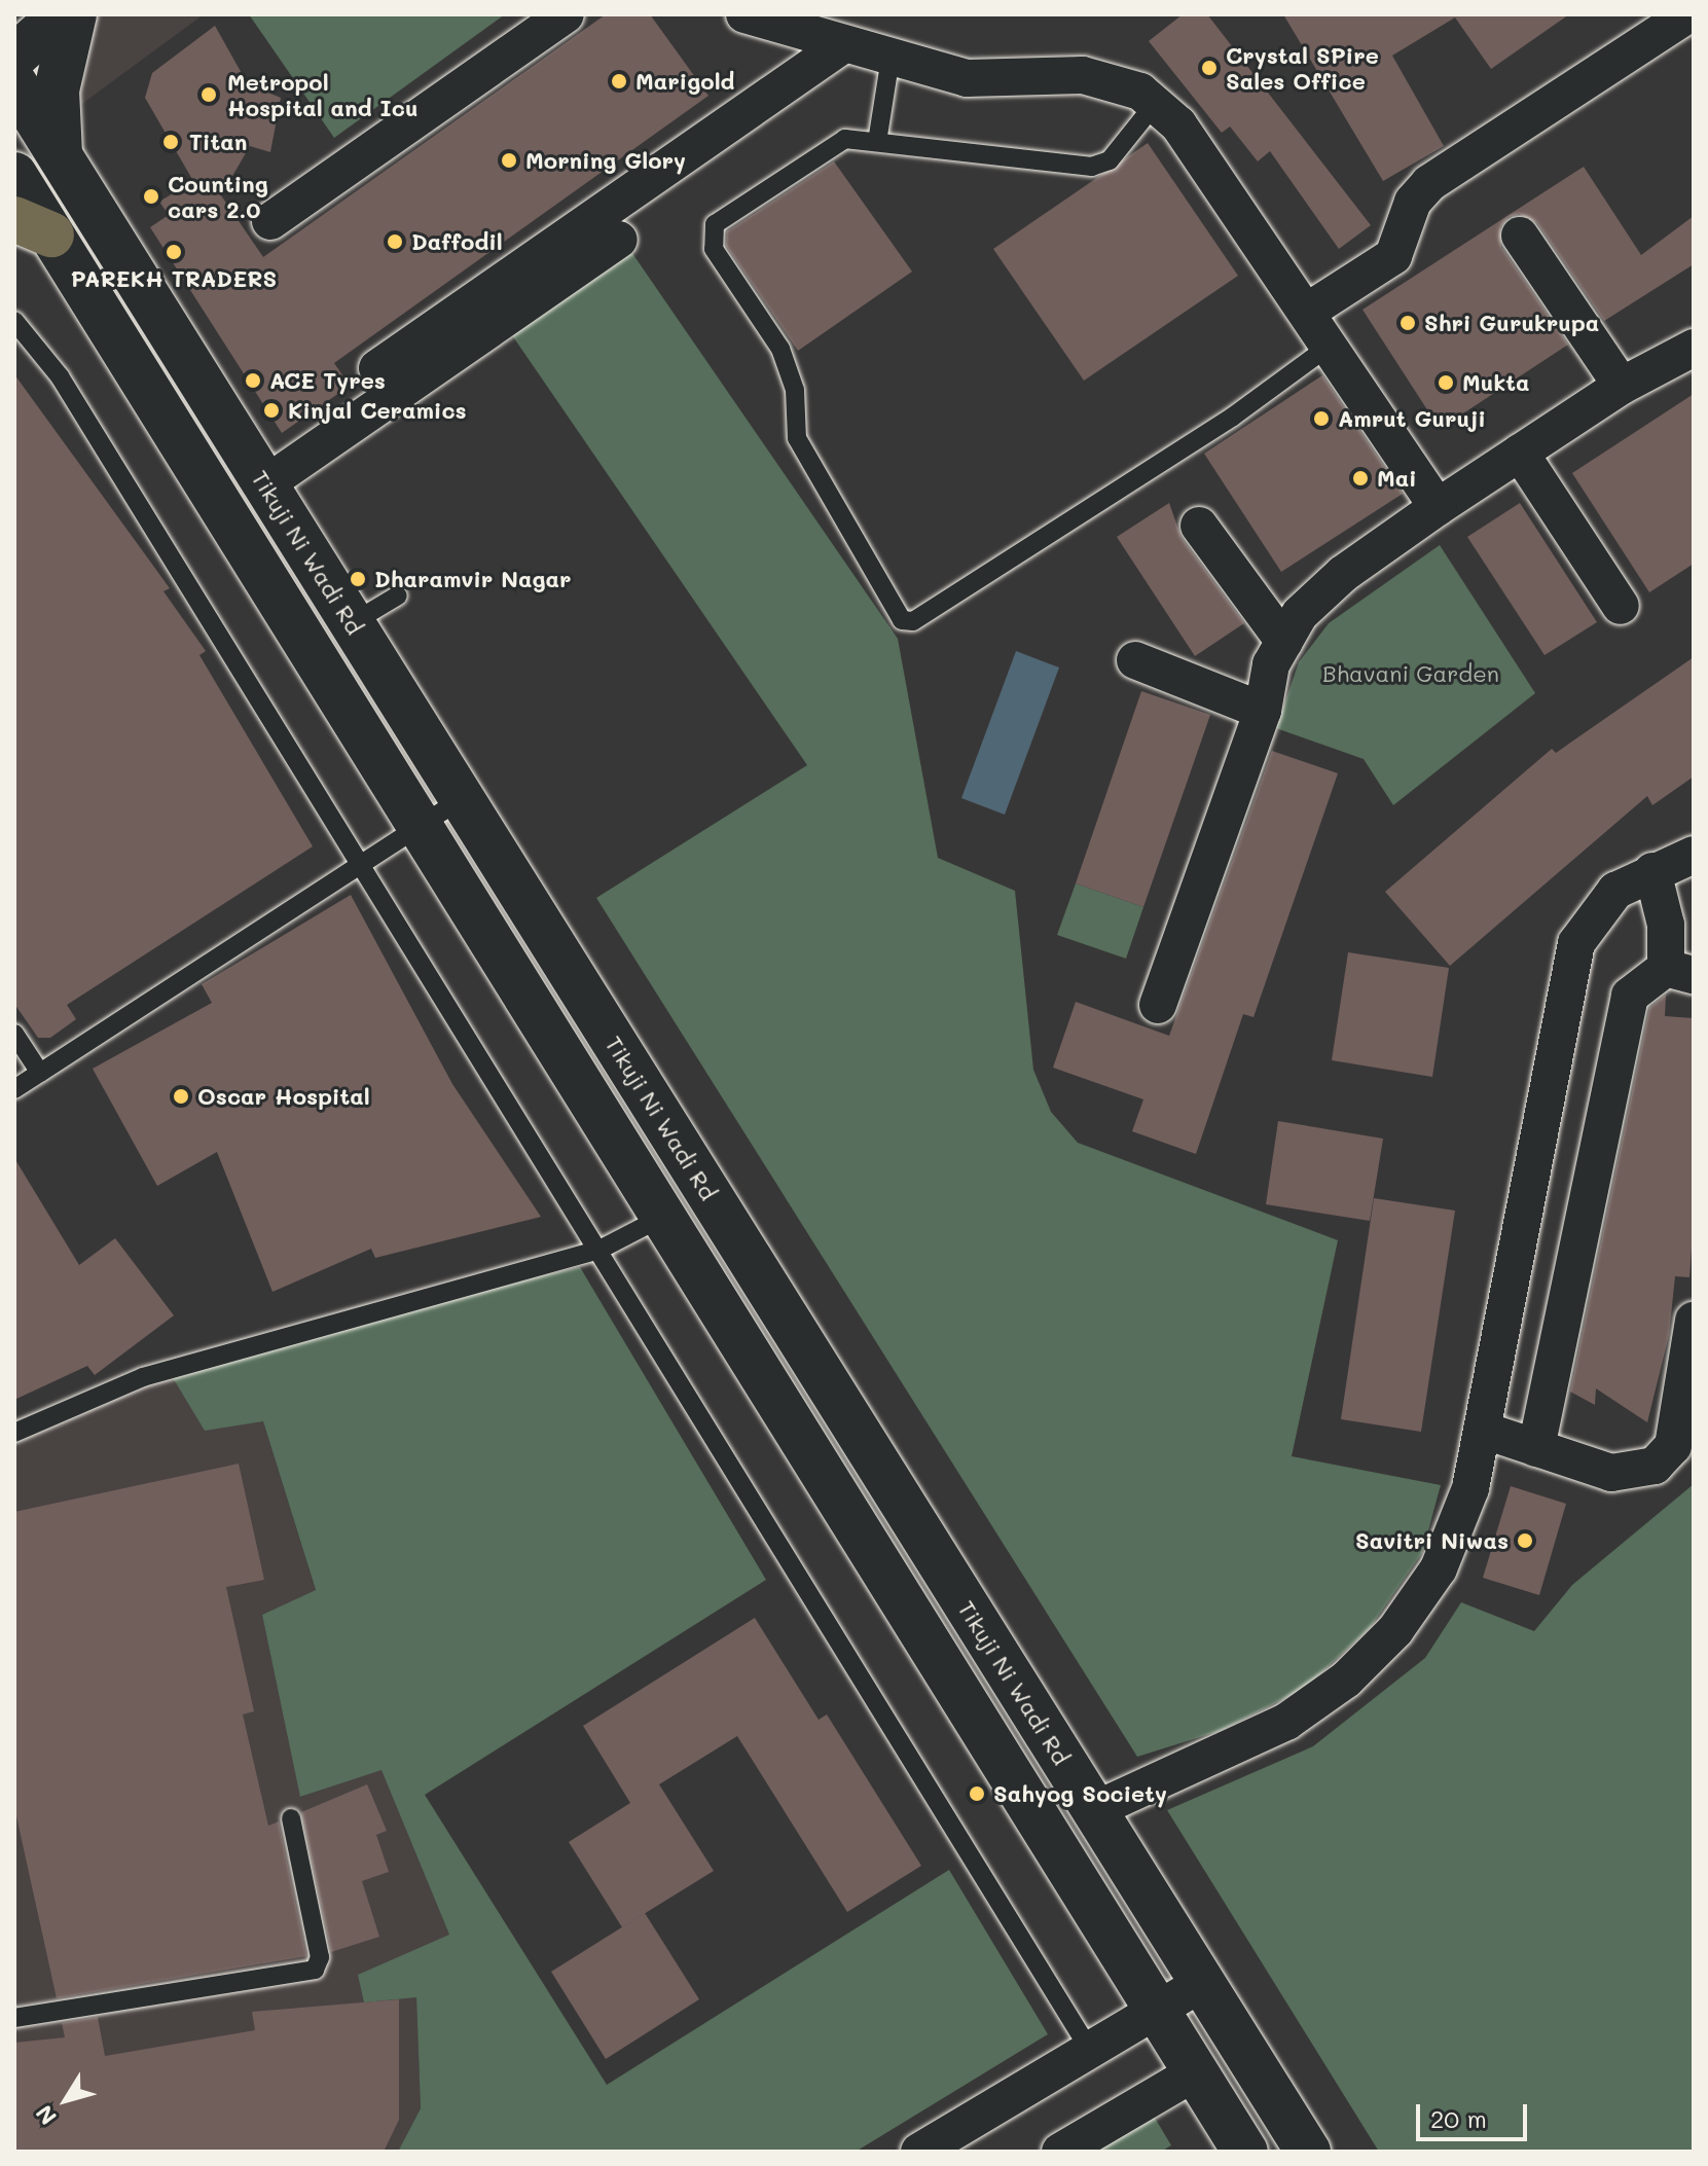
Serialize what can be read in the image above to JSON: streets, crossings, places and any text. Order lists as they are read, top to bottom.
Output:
{
  "streets": {
    "main road": ["Tikuji Ni Wadi Rd"]
  },
  "parks": ["Bhavani Garden"],
  "places": [
    "Crystal SPire Sales Office",
    "Marigold",
    "Metropol Hospital and Icu",
    "Titan",
    "Morning Glory",
    "Counting cars 2.0",
    "Daffodil",
    "PAREKH TRADERS",
    "Shri Gurukrupa",
    "ACE Tyres",
    "Mukta",
    "Kinjal Ceramics",
    "Amrut Guruji",
    "Mai",
    "Dharamvir Nagar",
    "Oscar Hospital",
    "Savitri Niwas",
    "Sahyog Society"
  ],
  "scale_bar": "20 m",
  "north": "bottom left"
}
